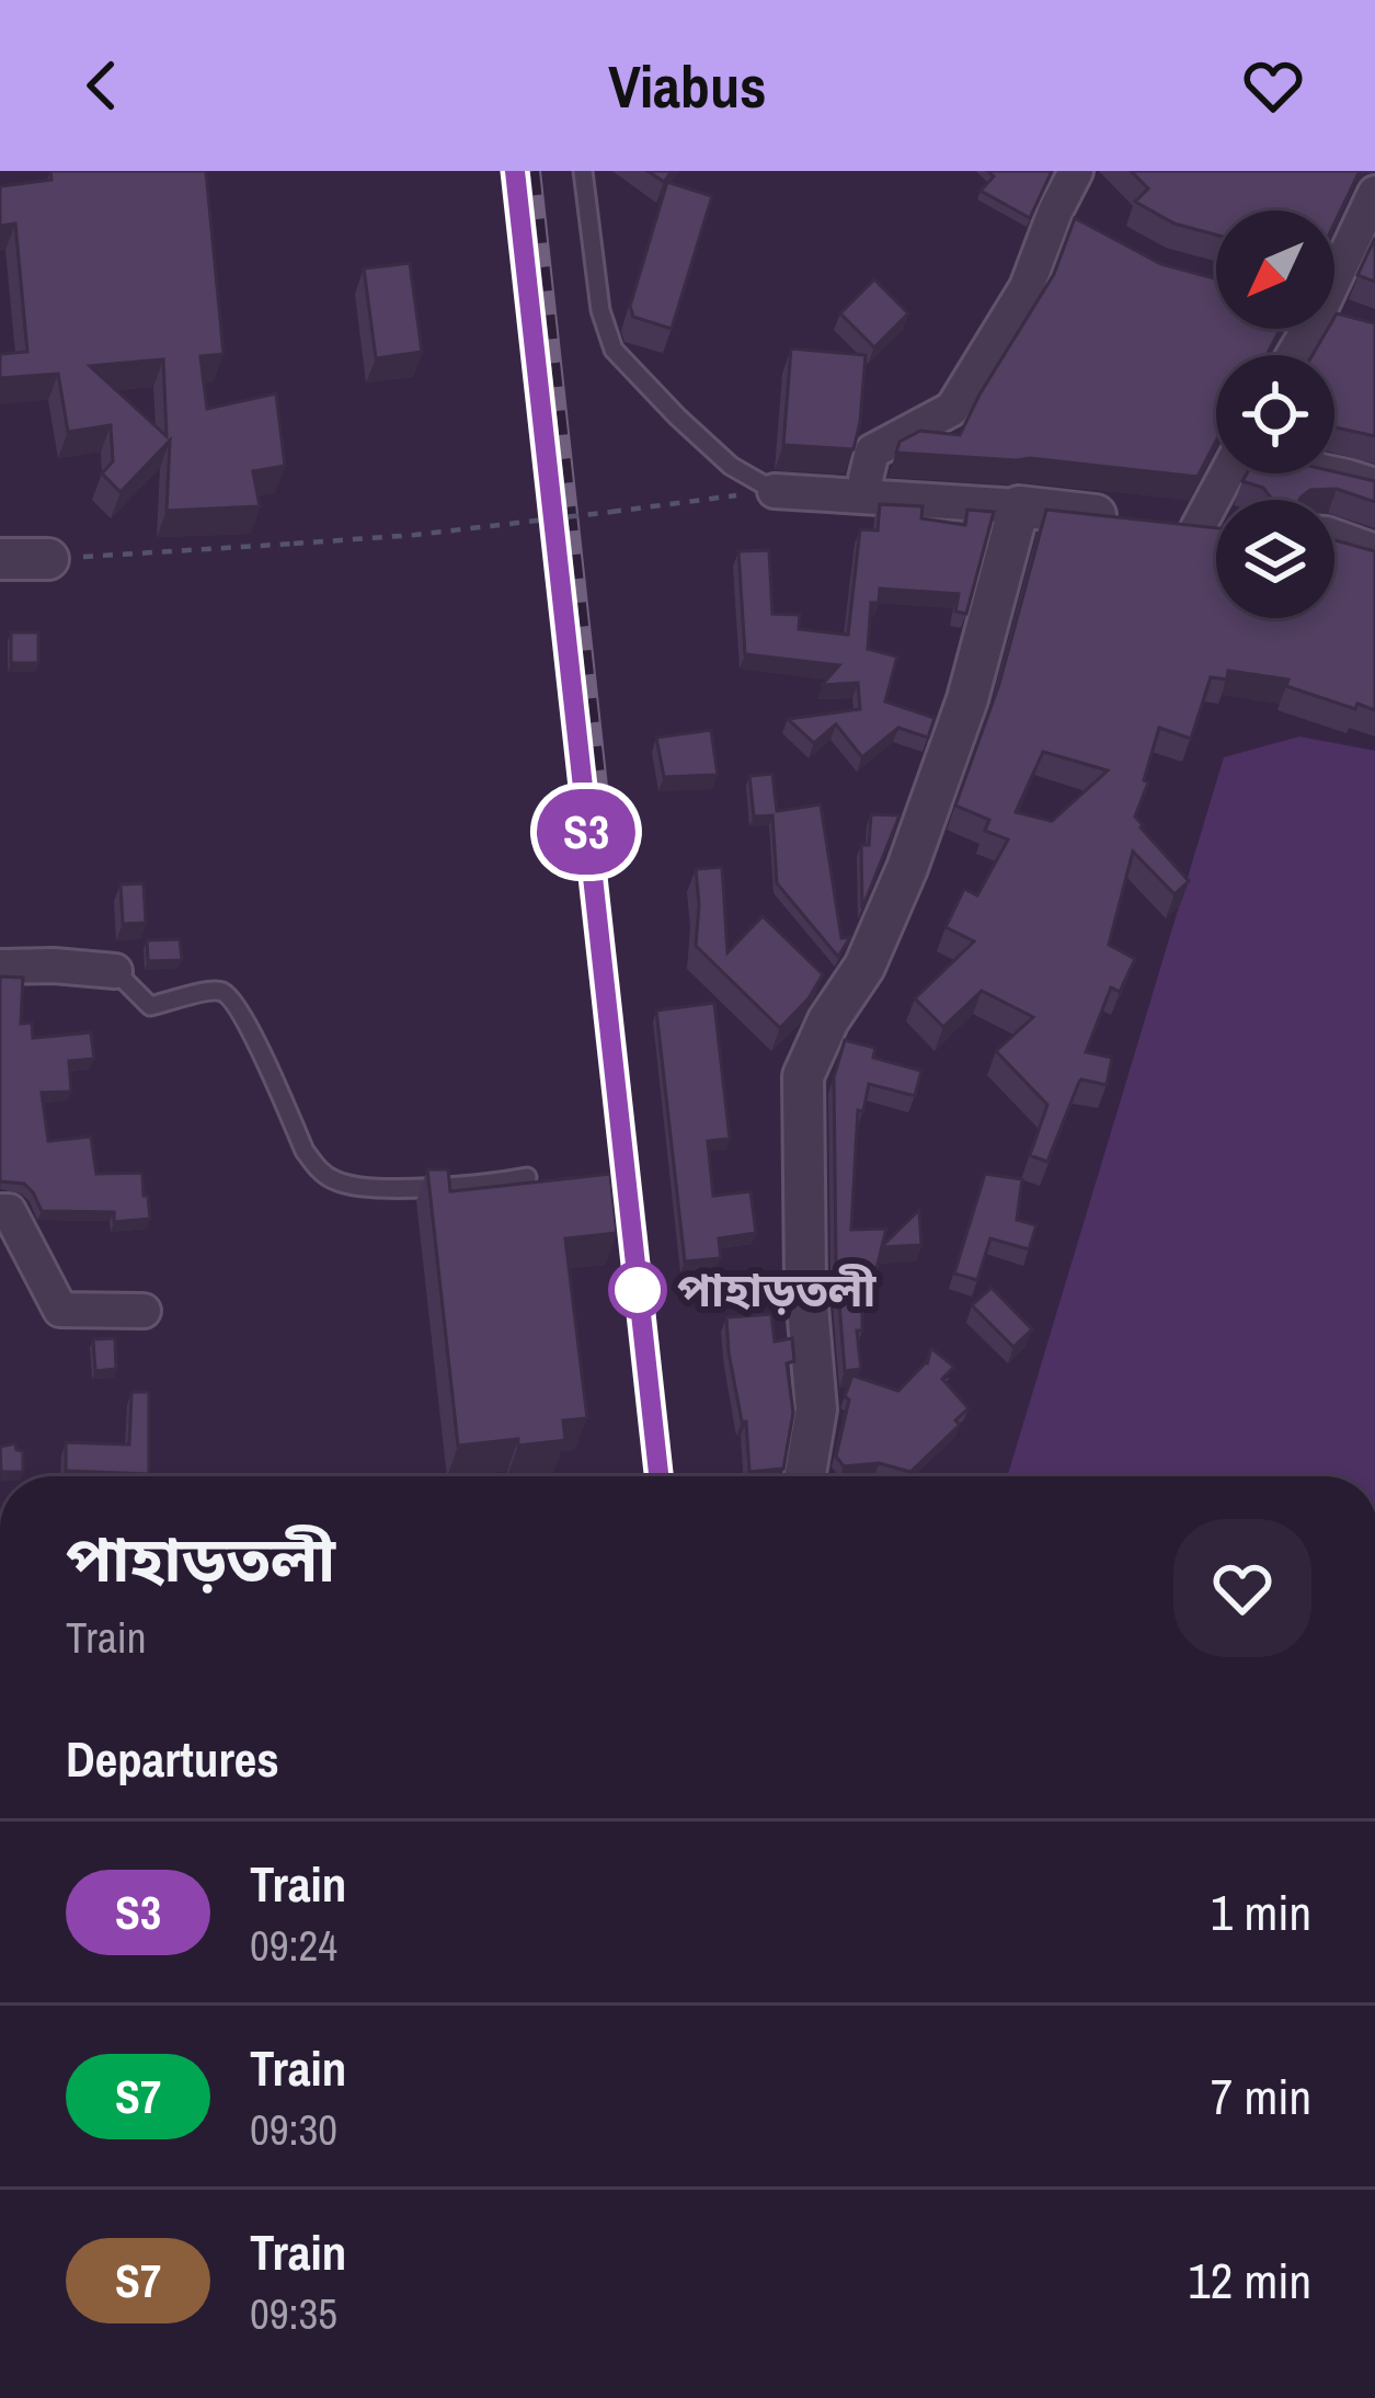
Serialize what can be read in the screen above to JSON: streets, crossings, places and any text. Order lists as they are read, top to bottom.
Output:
{
  "places": ["পাহাড়তলী"],
  "north": "bottom left",
  "page": {
    "header": "Viabus",
    "on_map": "S3",
    "heading": [
      ["পাহাড়তলী", "Train"],
      "Departures"
    ],
    "list": [
      {
        "mark": "S3",
        "name": "Train",
        "note": "09:24",
        "value": "1 min"
      },
      {
        "mark": "S7",
        "name": "Train",
        "note": "09:30",
        "value": "7 min"
      },
      {
        "mark": "S7",
        "name": "Train",
        "note": "09:35",
        "value": "12 min"
      }
    ]
  }
}
